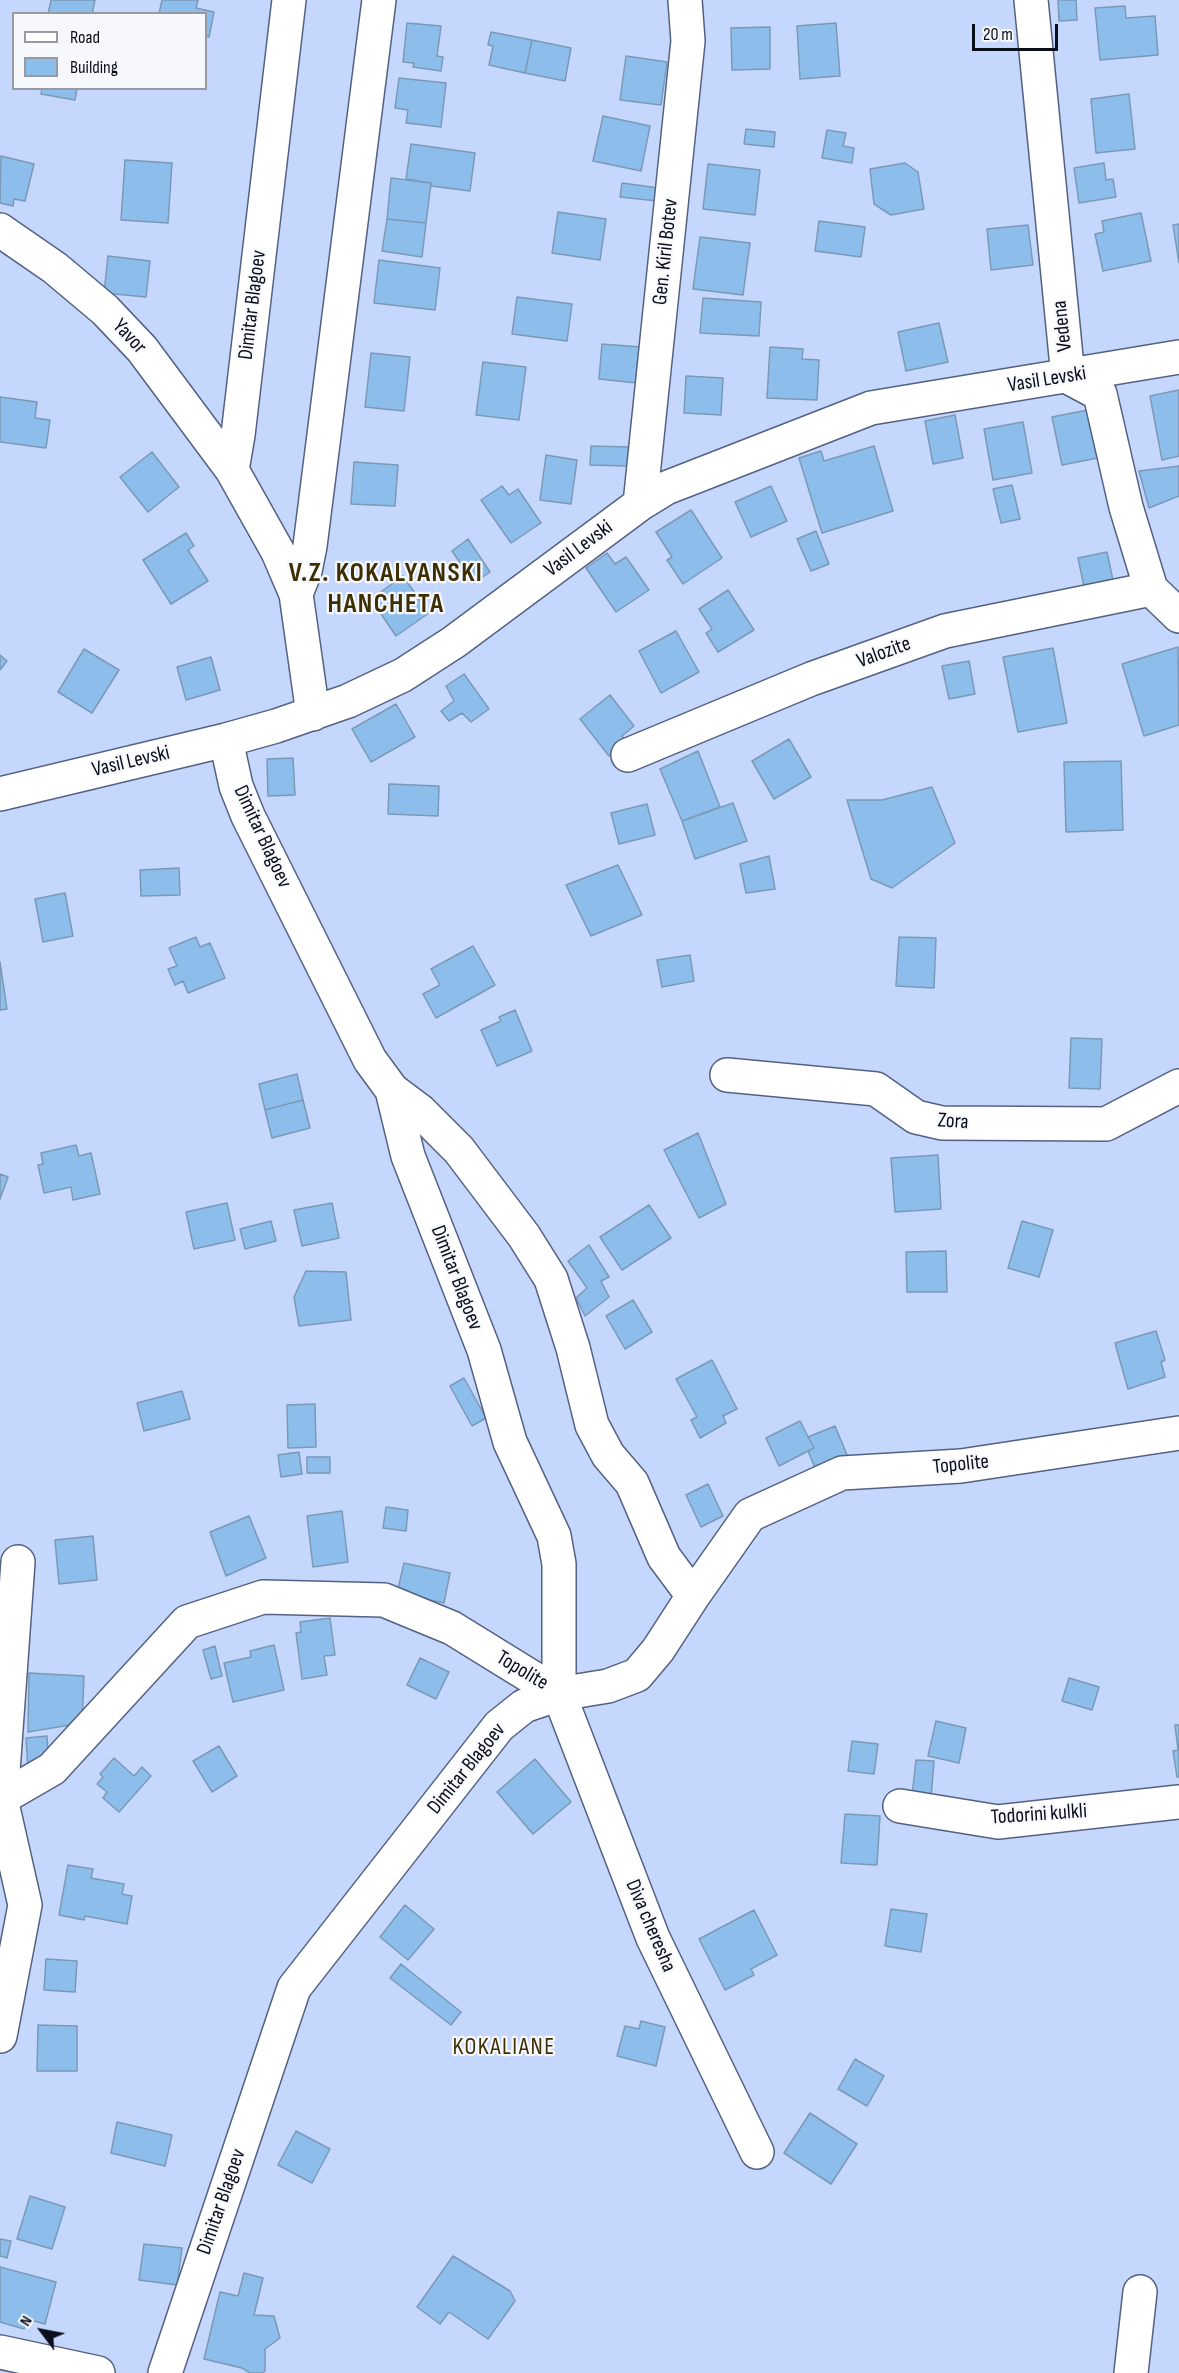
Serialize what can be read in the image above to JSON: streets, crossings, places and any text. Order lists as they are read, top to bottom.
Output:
{
  "streets": {
    "street": [
      "Gen. Kiril Botev",
      "Dimitar Blagoev",
      "Vedena",
      "Yavor",
      "Vasil Levski",
      "Valozite",
      "Zora",
      "Topolite",
      "Todorini kulkli",
      "Diva cheresha"
    ]
  },
  "crossings": [
    ["Gen. Kiril Botev", "Vasil Levski"],
    ["Dimitar Blagoev", "Yavor"],
    ["Dimitar Blagoev", "Vasil Levski"],
    ["Dimitar Blagoev", "Topolite"],
    ["Dimitar Blagoev", "Diva cheresha"],
    ["Vedena", "Vasil Levski"],
    ["Vedena", "Valozite"],
    ["Topolite", "Diva cheresha"]
  ],
  "districts": ["V.Z. KOKALYANSKI HANCHETA", "KOKALIANE"],
  "legend": ["Road", "Building"],
  "scale_bar": "20 m",
  "north": "top left"
}
